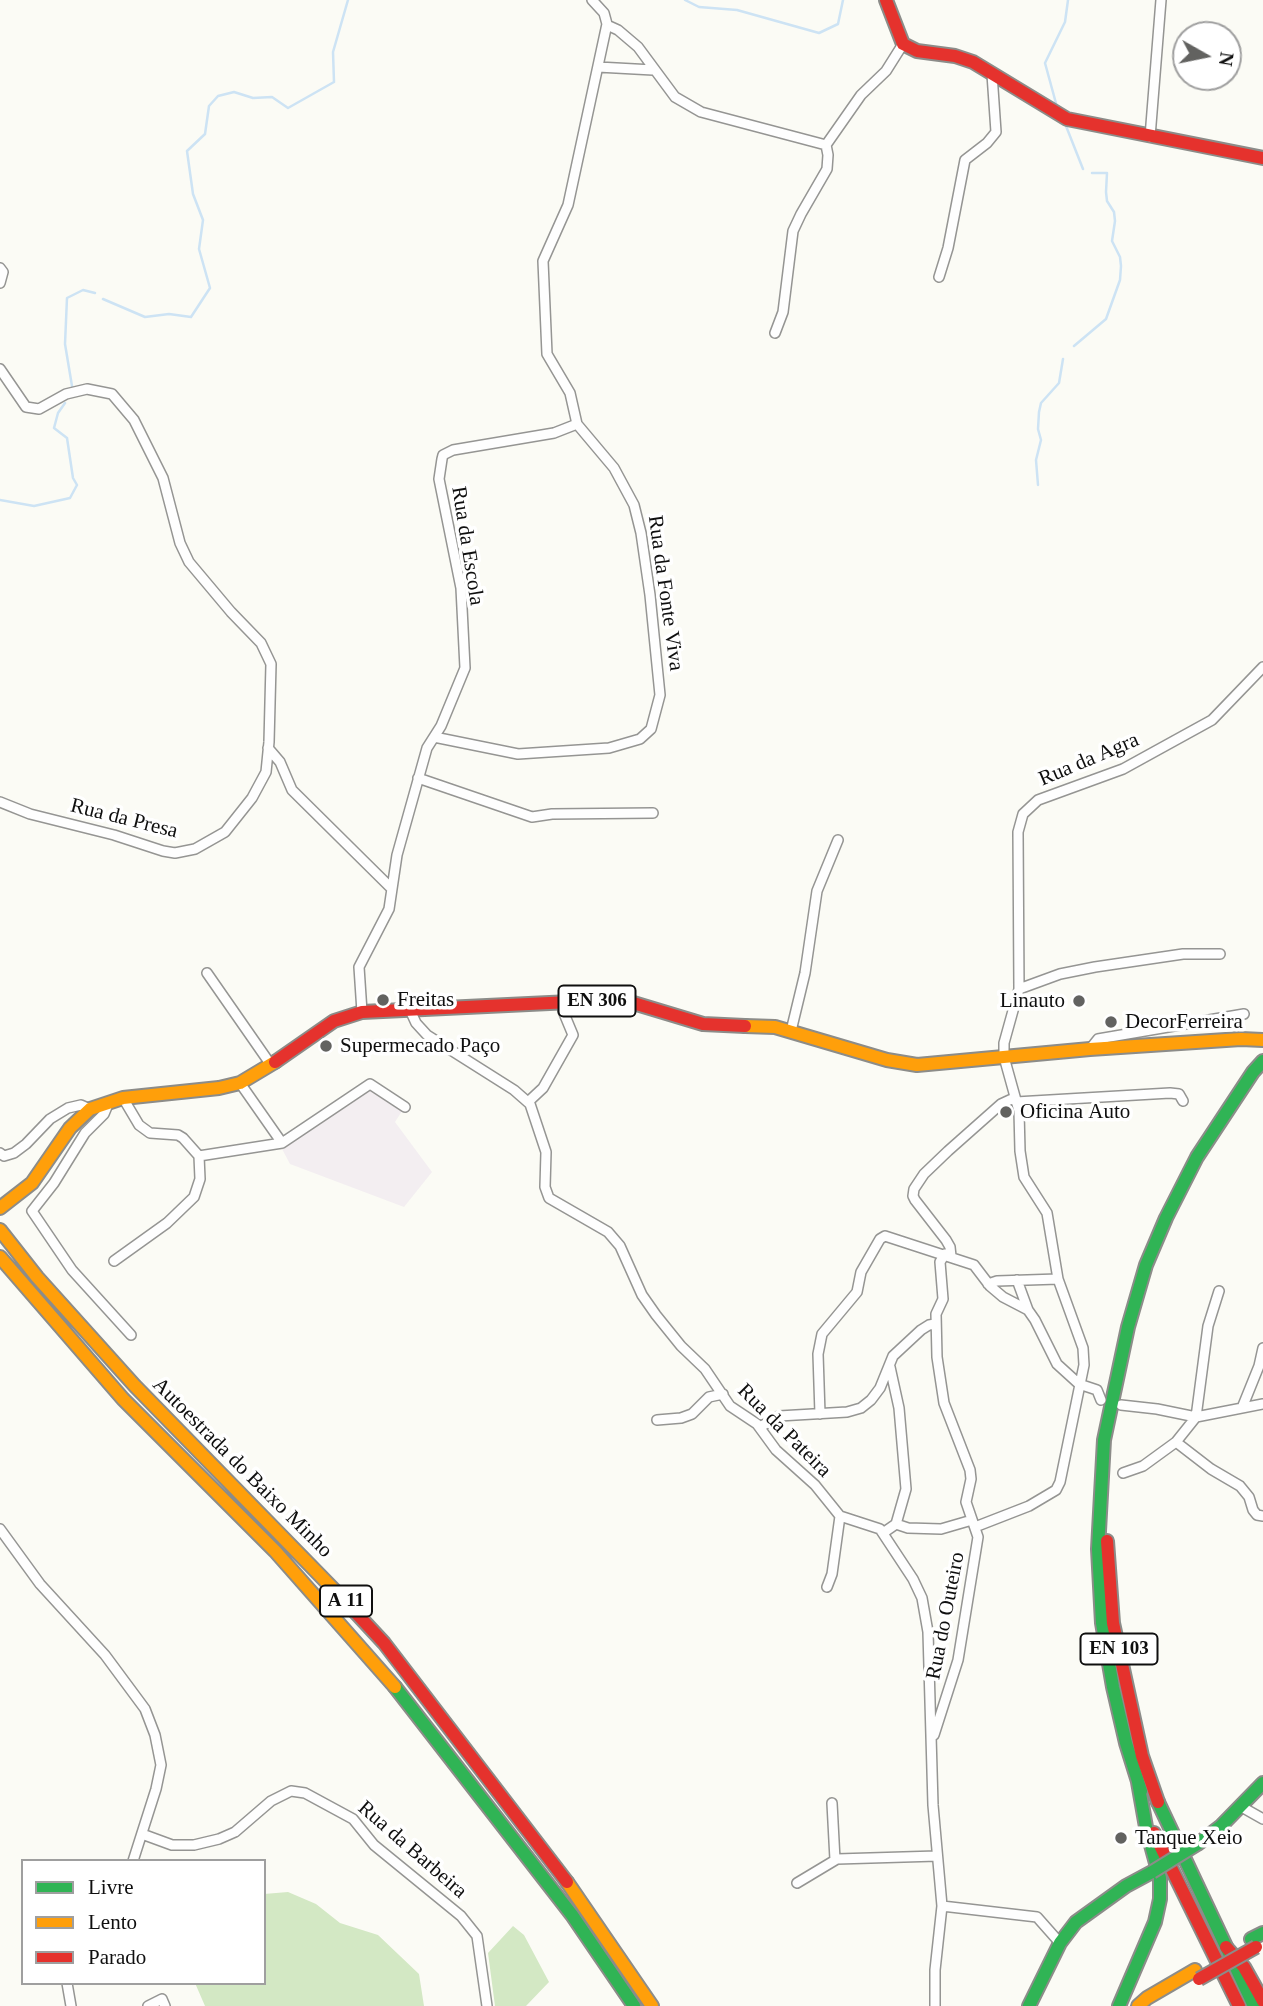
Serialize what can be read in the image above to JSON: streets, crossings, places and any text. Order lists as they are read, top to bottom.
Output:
{
  "streets": {
    "main road": [
      "EN 306",
      "Autoestrada do Baixo Minho",
      "A 11",
      "EN 103"
    ],
    "street": [
      "Rua da Escola",
      "Rua da Fonte Viva",
      "Rua da Agra",
      "Rua da Presa",
      "Rua da Pateira",
      "Rua do Outeiro",
      "Rua da Barbeira"
    ]
  },
  "crossings": [
    ["Rua da Escola", "Rua da Fonte Viva"],
    ["Rua da Escola", "EN 306"],
    ["Rua da Agra", "EN 306"]
  ],
  "places": [
    "Freitas",
    "Linauto",
    "DecorFerreira",
    "Supermecado Paço",
    "Oficina Auto",
    "Tanque Xeio"
  ],
  "legend": ["Livre", "Lento", "Parado"],
  "north": "right"
}
